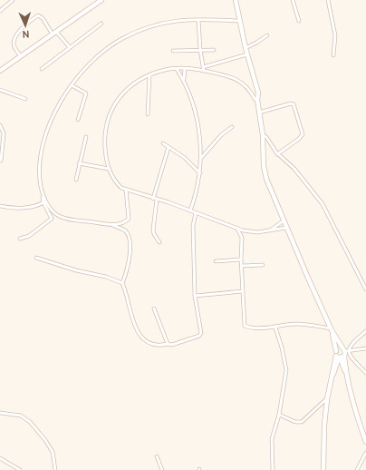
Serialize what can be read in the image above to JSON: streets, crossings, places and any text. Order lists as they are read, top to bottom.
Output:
{
  "north": "bottom"
}
